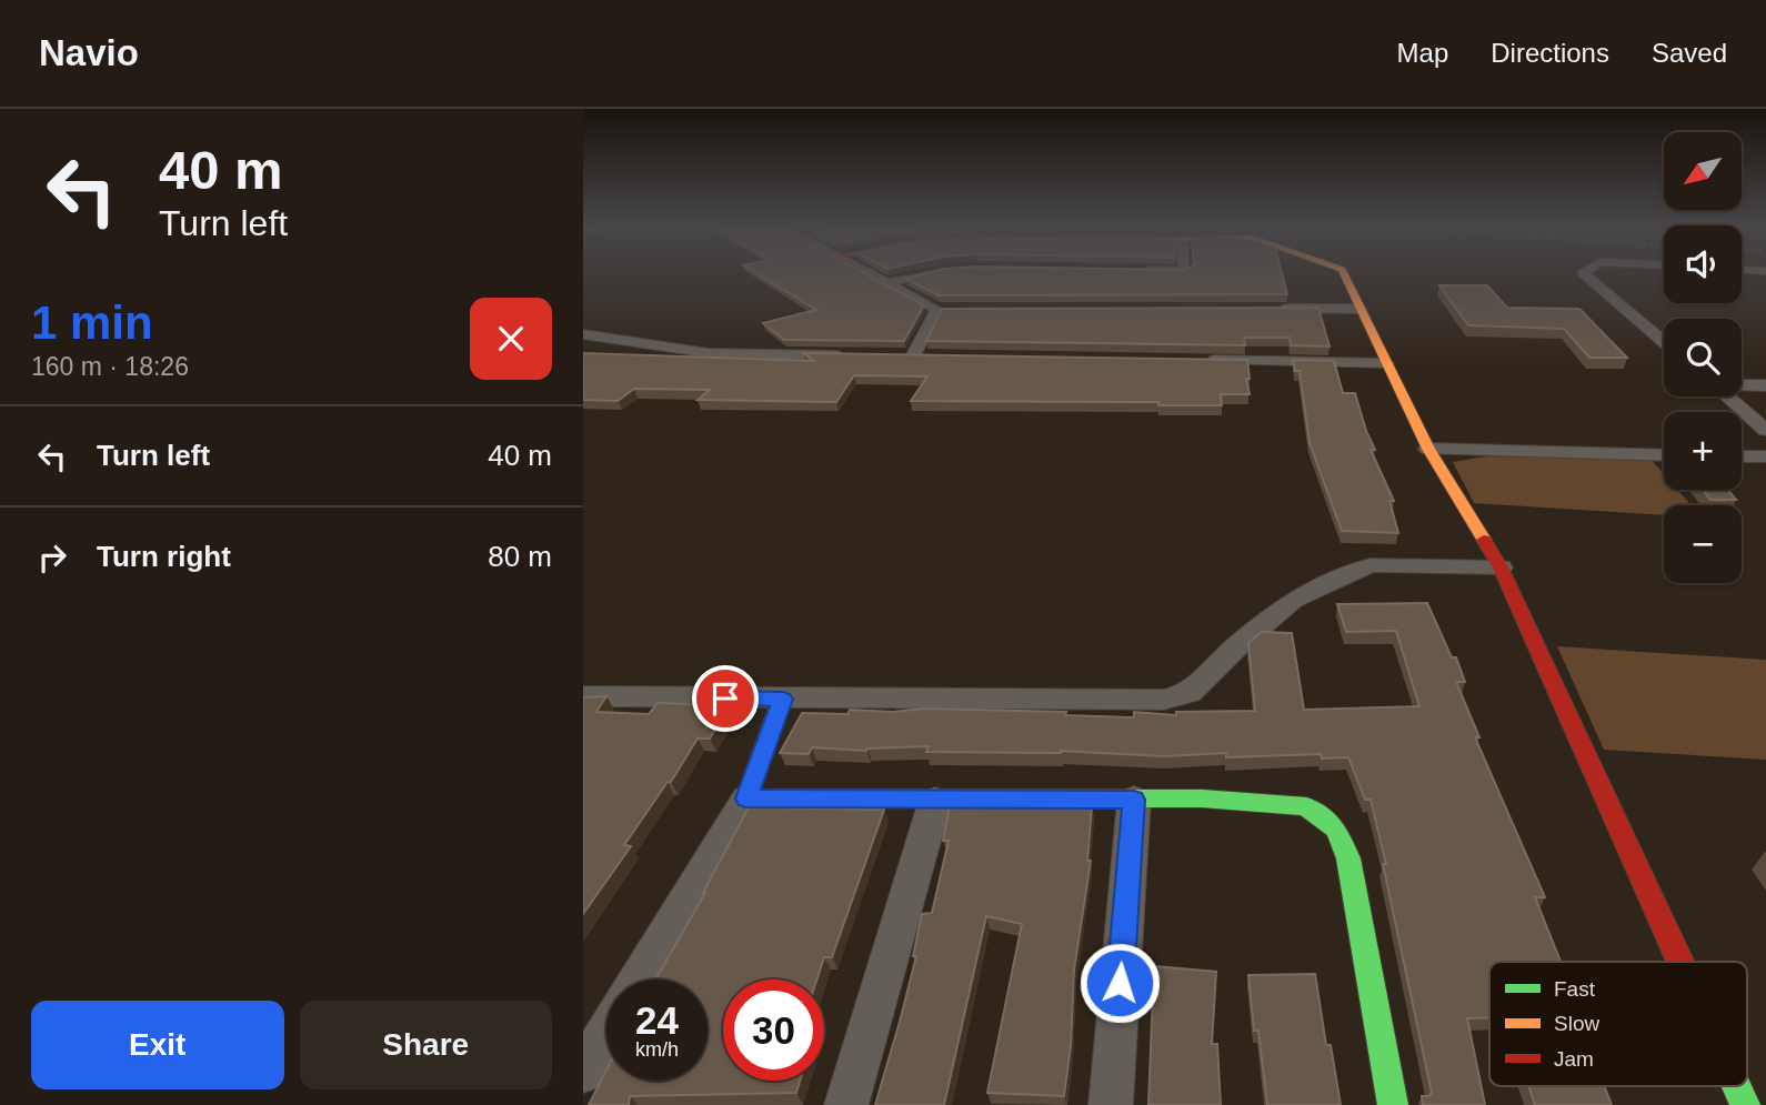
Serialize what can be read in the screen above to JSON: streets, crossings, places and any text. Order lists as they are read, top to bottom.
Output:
{
  "legend": ["Fast", "Slow", "Jam"],
  "north": "bottom left",
  "page": {
    "header": "Navio",
    "nav": ["Map", "Directions", "Saved"],
    "turn": ["40 m", "Turn left"],
    "map_buttons": ["+", "−"],
    "heading": ["1 min", "160 m · 18:26"],
    "list": [
      {
        "name": "Turn left",
        "value": "40 m"
      },
      {
        "name": "Turn right",
        "value": "80 m"
      }
    ],
    "speed": "24 km/h",
    "limit": "30",
    "buttons": ["Exit", "Share"]
  }
}
